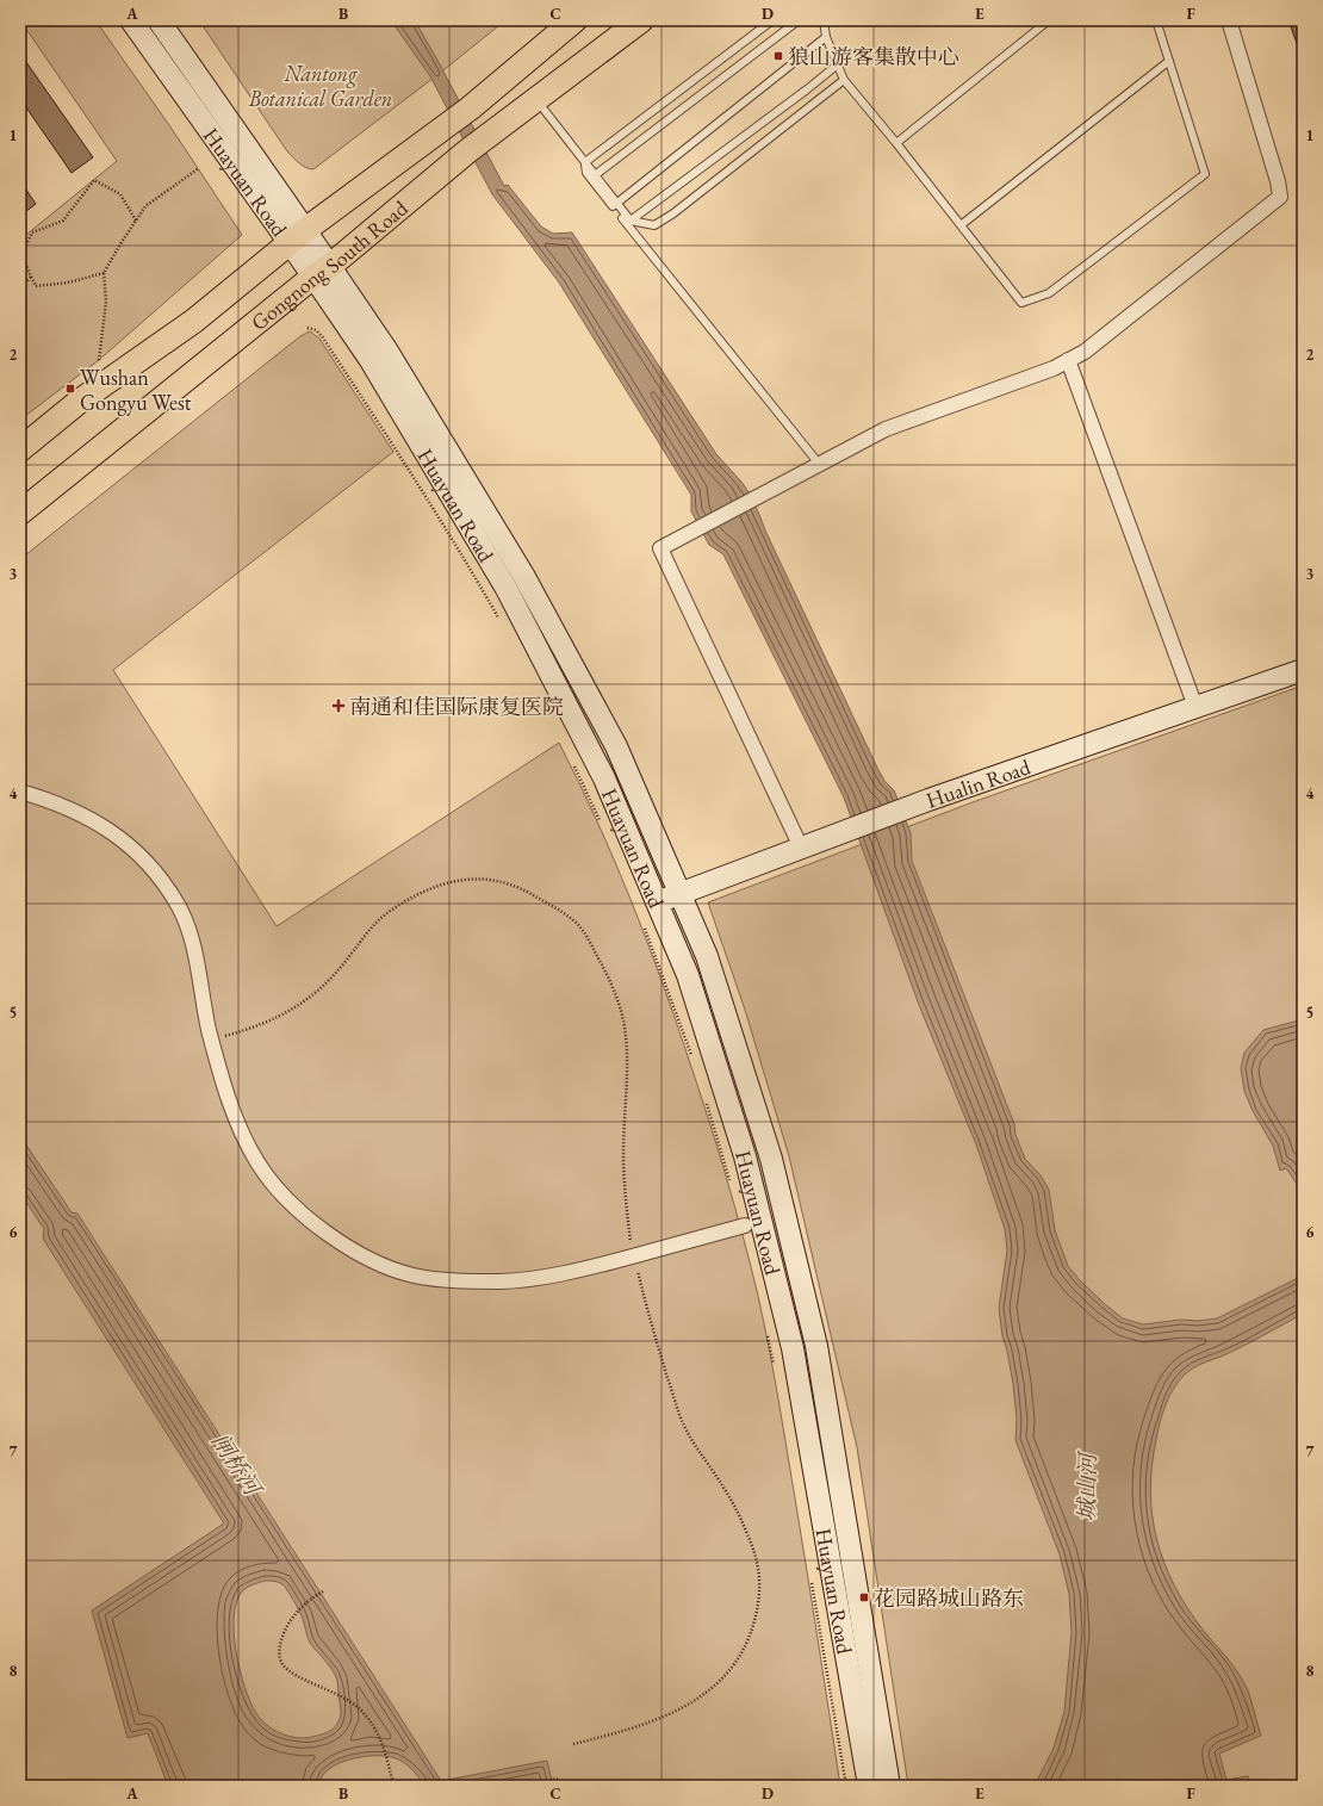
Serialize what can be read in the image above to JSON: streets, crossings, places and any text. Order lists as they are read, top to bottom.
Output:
{
  "streets": {
    "main road": ["Huayuan Road", "Gongnong South Road", "Hualin Road"]
  },
  "crossings": [
    ["Huayuan Road", "Gongnong South Road"],
    ["Huayuan Road", "Hualin Road"]
  ],
  "water": ["闸桥河", "城山河"],
  "parks": ["Nantong Botanical Garden"],
  "places": {
    "transit": ["狼山游客集散中心", "Wushan Gongyu West", "花园路城山路东"],
    "health": ["南通和佳国际康复医院"]
  },
  "grid": {
    "columns": [
      "A",
      "B",
      "C",
      "D",
      "E",
      "F"
    ],
    "rows": [
      "1",
      "2",
      "3",
      "4",
      "5",
      "6",
      "7",
      "8"
    ]
  }
}
